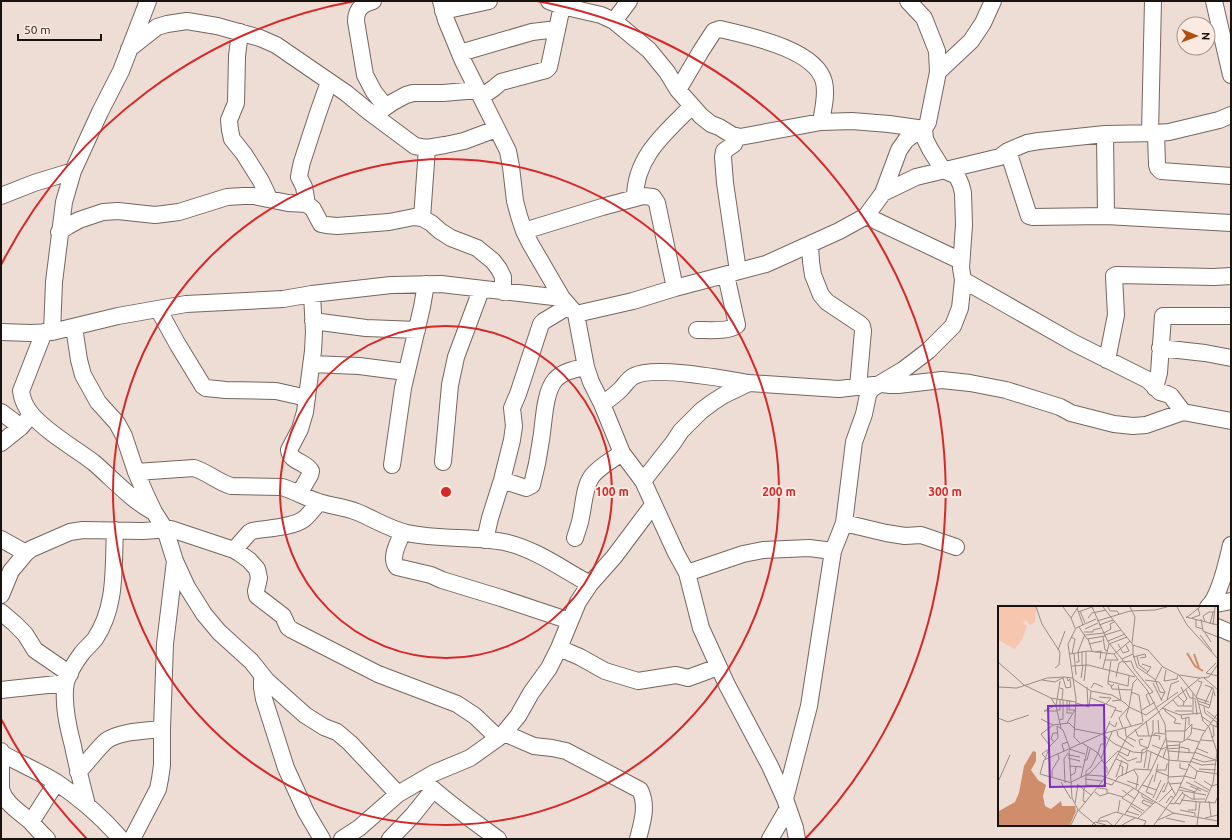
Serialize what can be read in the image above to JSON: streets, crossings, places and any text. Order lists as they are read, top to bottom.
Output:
{
  "scale_bar": "50 m",
  "north": "right",
  "rings": ["100 m", "200 m", "300 m"]
}
